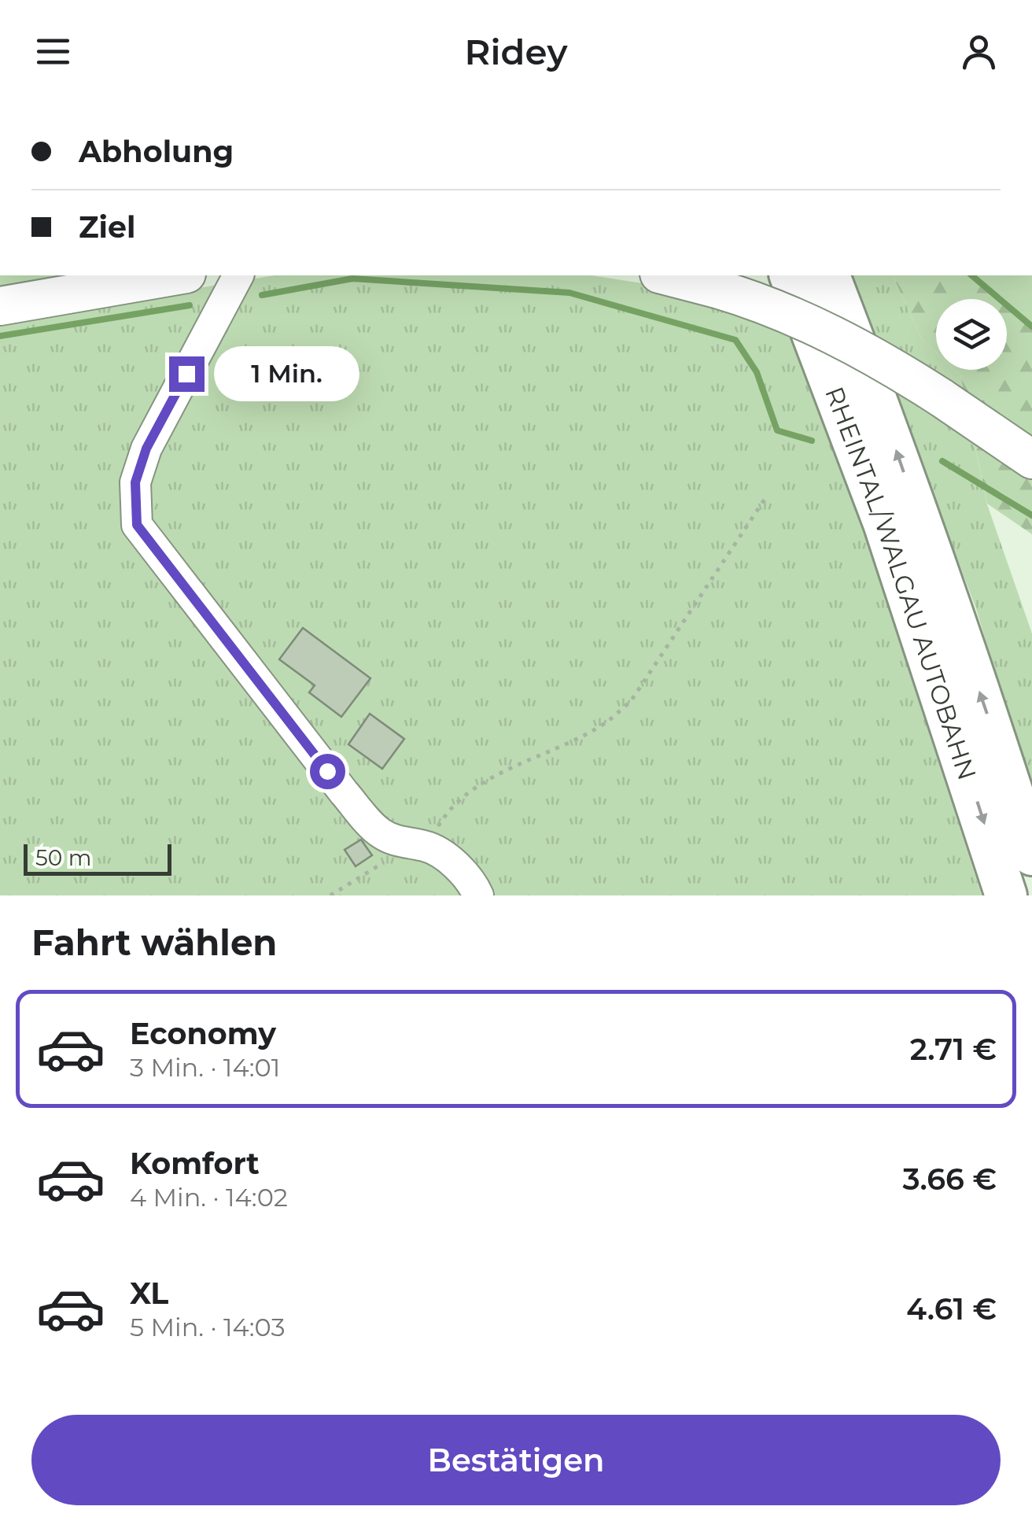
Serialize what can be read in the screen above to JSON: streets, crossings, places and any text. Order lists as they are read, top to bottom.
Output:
{
  "streets": {
    "highway": ["RHEINTAL/WALGAU AUTOBAHN"]
  },
  "scale_bar": "50 m",
  "page": {
    "header": "Ridey",
    "banner": ["Abholung", "Ziel"],
    "bubble": "1 Min.",
    "scale": "50 m",
    "heading": "Fahrt wählen",
    "list": [
      {
        "name": "Economy",
        "note": "3 Min. · 14:01",
        "value": "2.71 €"
      },
      {
        "name": "Komfort",
        "note": "4 Min. · 14:02",
        "value": "3.66 €"
      },
      {
        "name": "XL",
        "note": "5 Min. · 14:03",
        "value": "4.61 €"
      }
    ],
    "buttons": "Bestätigen"
  }
}
